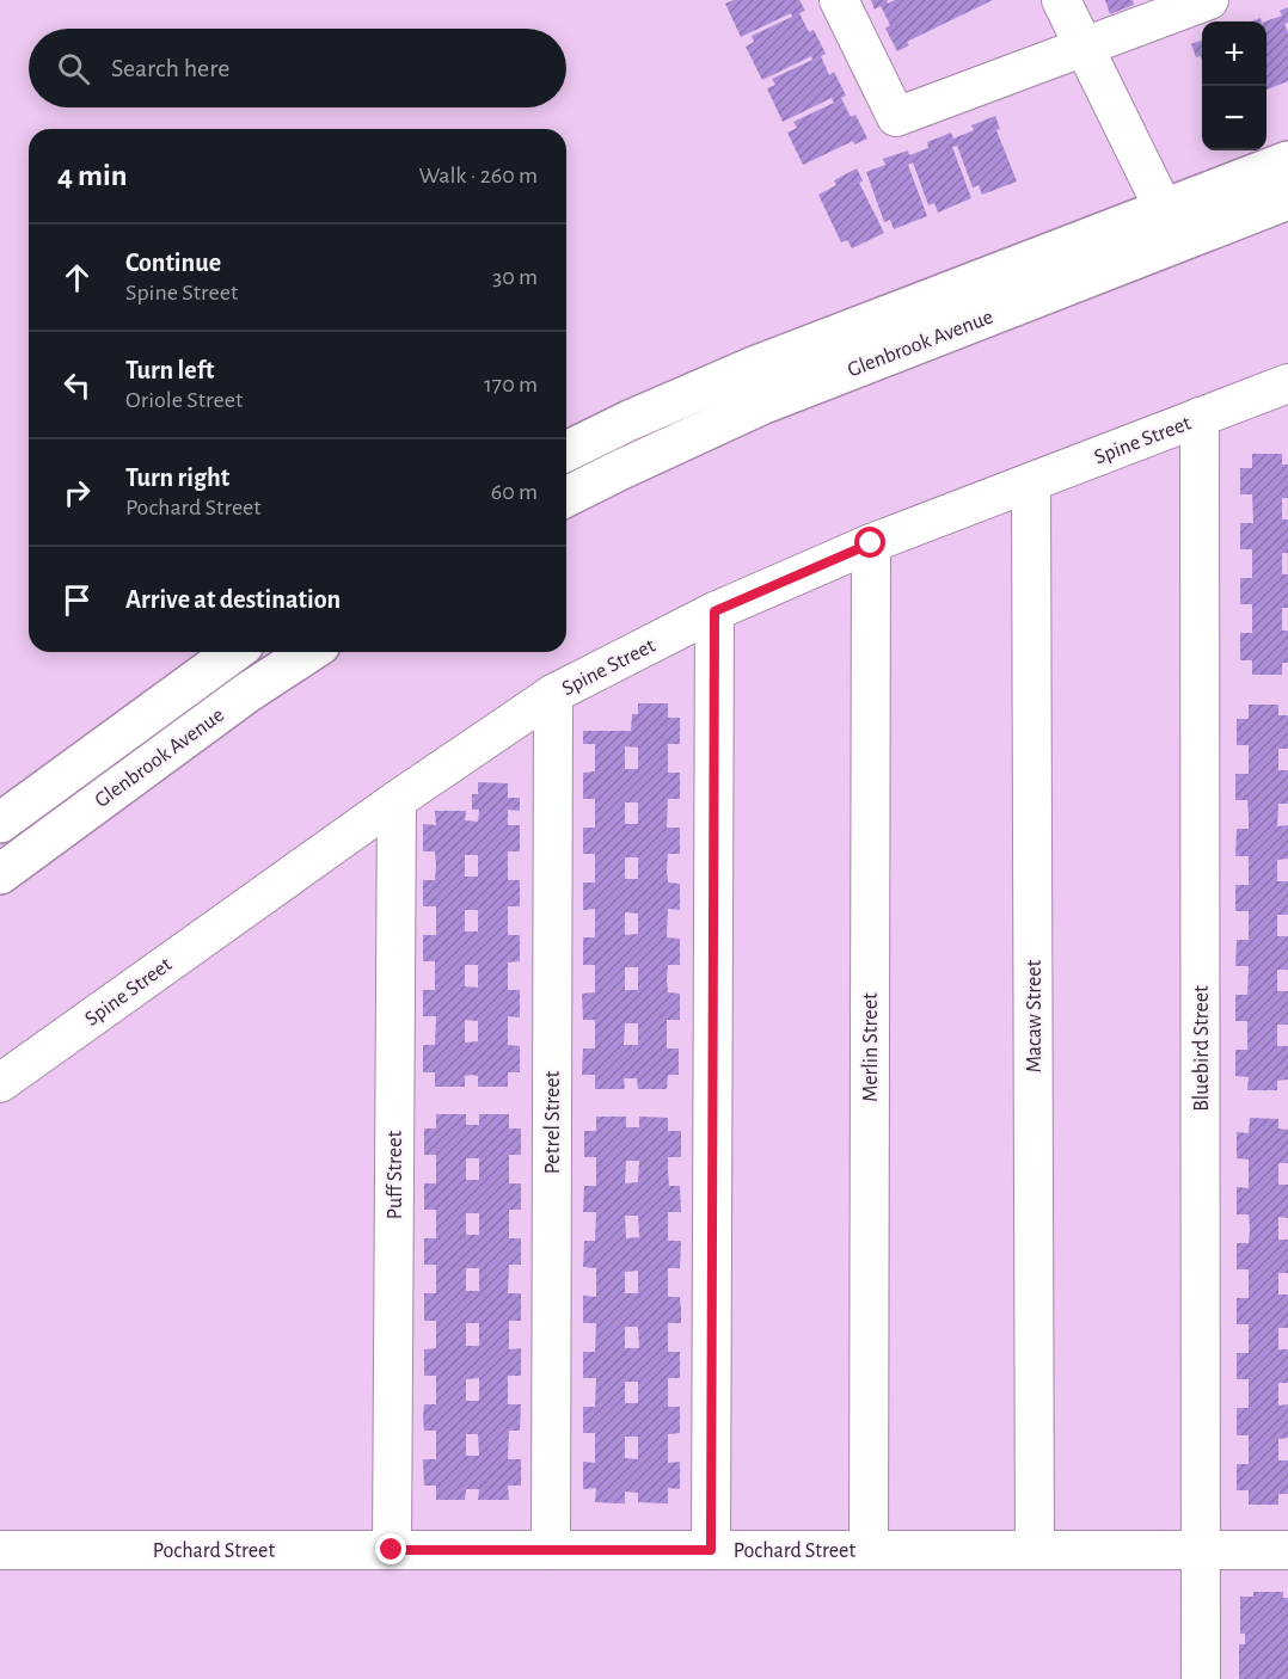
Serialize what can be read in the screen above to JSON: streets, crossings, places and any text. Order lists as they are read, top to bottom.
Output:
{
  "streets": {
    "street": [
      "Glenbrook Avenue",
      "Spine Street",
      "Macaw Street",
      "Merlin Street",
      "Bluebird Street",
      "Petrel Street",
      "Puff Street",
      "Pochard Street"
    ]
  },
  "crossings": [
    ["Spine Street", "Macaw Street"],
    ["Spine Street", "Merlin Street"],
    ["Spine Street", "Bluebird Street"],
    ["Spine Street", "Petrel Street"],
    ["Spine Street", "Puff Street"],
    ["Macaw Street", "Pochard Street"],
    ["Merlin Street", "Pochard Street"],
    ["Bluebird Street", "Pochard Street"],
    ["Petrel Street", "Pochard Street"],
    ["Puff Street", "Pochard Street"]
  ],
  "page": {
    "map_buttons": ["+", "−"],
    "search": "Search here",
    "heading": ["4 min", "Walk · 260 m"],
    "list": [
      ["Continue", "Spine Street", "30 m"],
      ["Turn left", "Oriole Street", "170 m"],
      ["Turn right", "Pochard Street", "60 m"],
      "Arrive at destination"
    ]
  }
}
